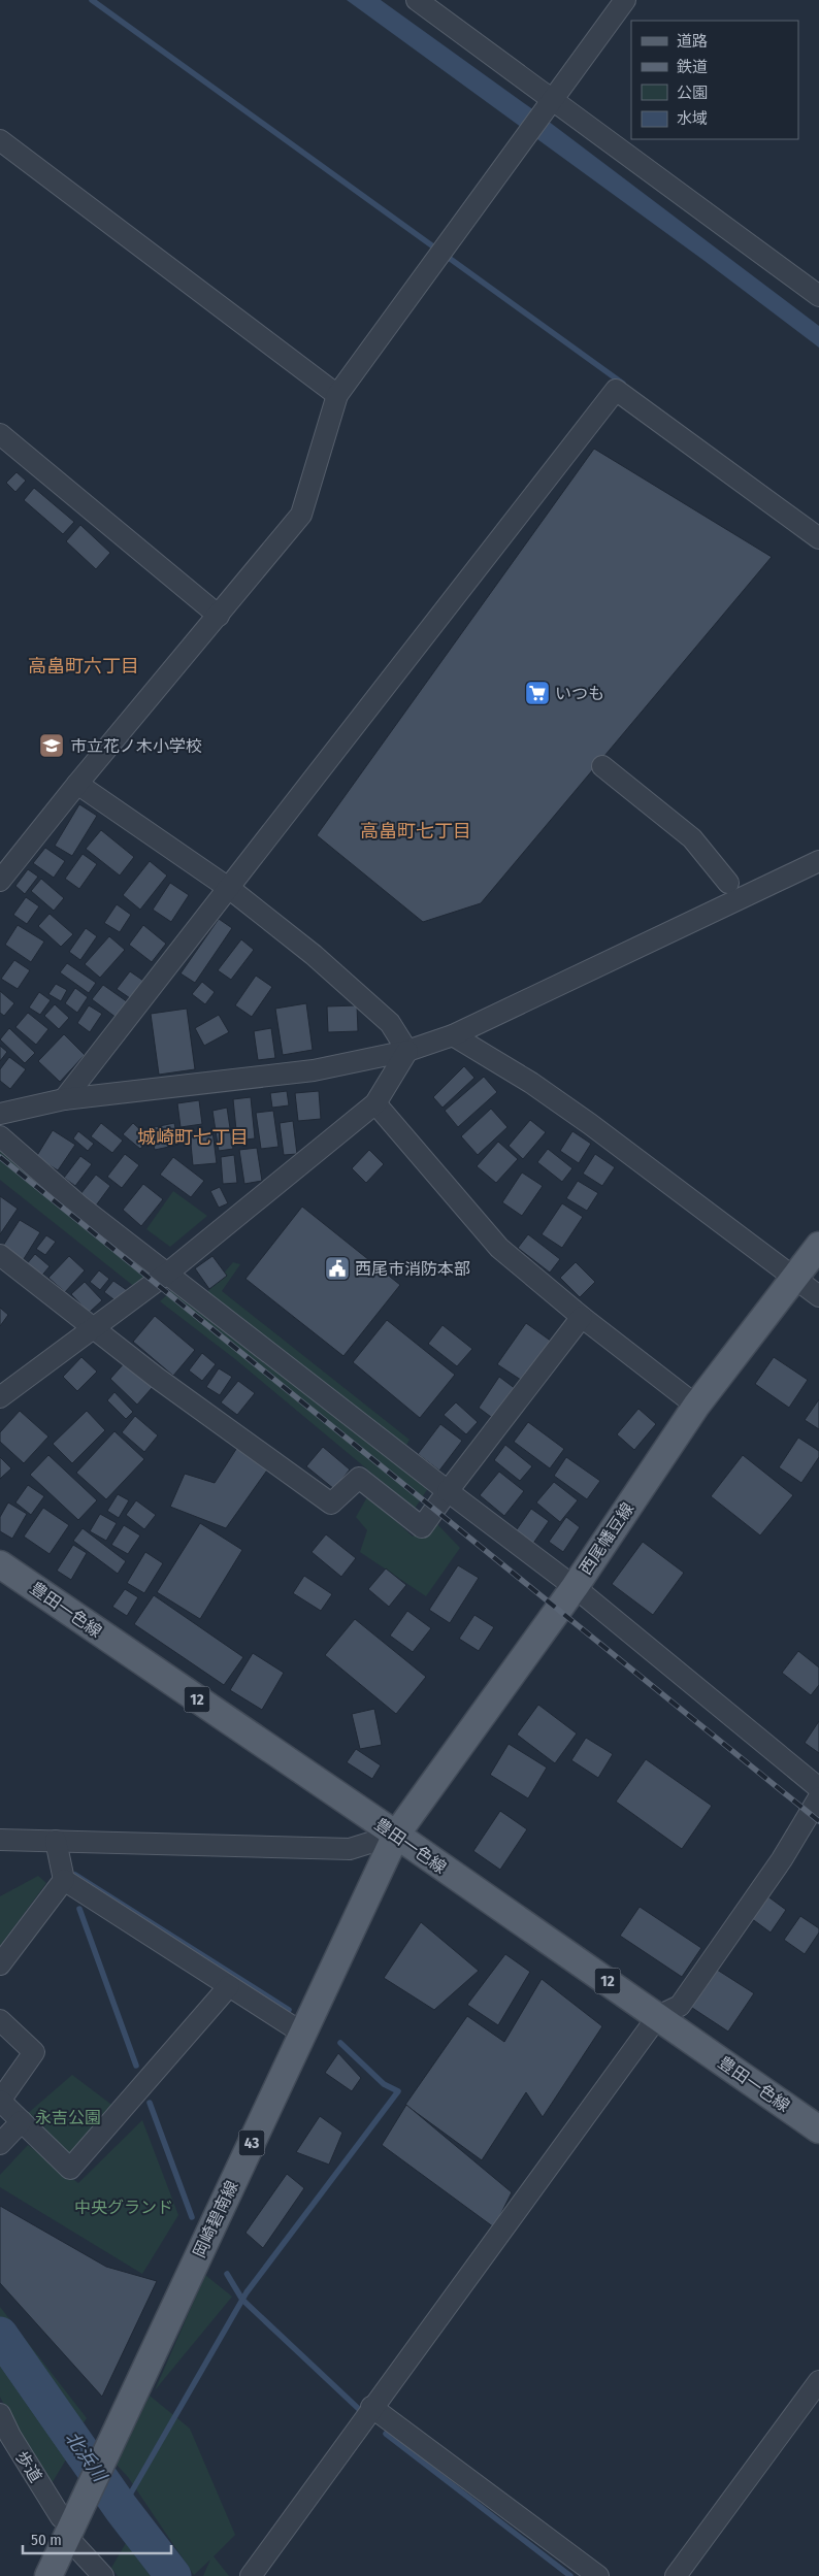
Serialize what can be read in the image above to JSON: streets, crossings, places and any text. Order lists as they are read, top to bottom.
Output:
{
  "streets": {
    "main road": [
      "西尾幡豆線",
      "豊田一色線",
      "12",
      "43",
      "岡崎碧南線"
    ],
    "street": ["歩道"]
  },
  "crossings": [
    ["西尾幡豆線", "豊田一色線"],
    ["西尾幡豆線", "岡崎碧南線"],
    ["豊田一色線", "岡崎碧南線"],
    ["岡崎碧南線", "歩道"]
  ],
  "districts": ["高畠町六丁目", "高畠町七丁目", "城崎町七丁目"],
  "water": ["北浜川"],
  "parks": ["永吉公園", "中央グランド"],
  "places": {
    "supermarket": ["いつも"],
    "school or university": ["市立花ノ木小学校"],
    "public building": ["西尾市消防本部"]
  },
  "legend": [
    "道路",
    "鉄道",
    "公園",
    "水域"
  ],
  "scale_bar": "50 m"
}
